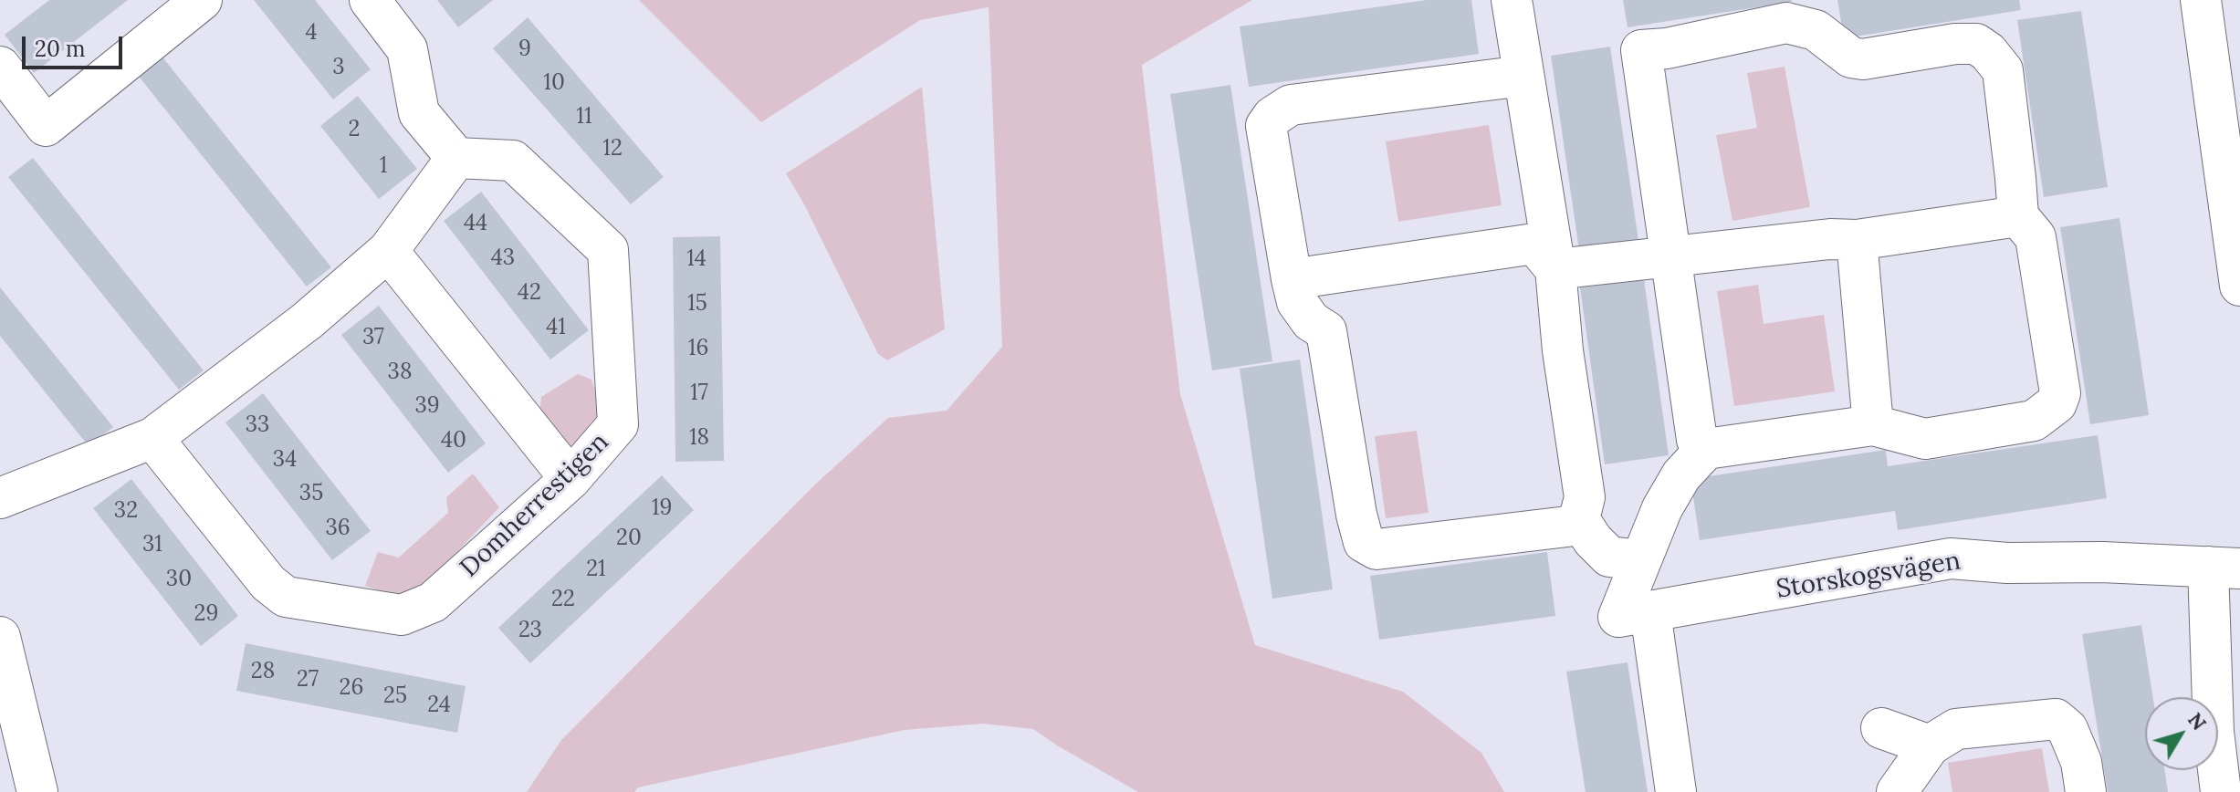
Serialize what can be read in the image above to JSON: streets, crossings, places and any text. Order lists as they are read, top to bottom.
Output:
{
  "streets": {
    "street": ["Domherrestigen", "Storskogsvägen"]
  },
  "house_numbers": [
    "4",
    "9",
    "3",
    "10",
    "11",
    "2",
    "12",
    "1",
    "44",
    "43",
    "14",
    "42",
    "15",
    "41",
    "37",
    "16",
    "38",
    "17",
    "39",
    "33",
    "18",
    "40",
    "34",
    "35",
    "19",
    "32",
    "36",
    "20",
    "31",
    "21",
    "30",
    "22",
    "29",
    "23",
    "28",
    "27",
    "26",
    "25",
    "24"
  ],
  "scale_bar": "20 m",
  "north": "top right"
}
